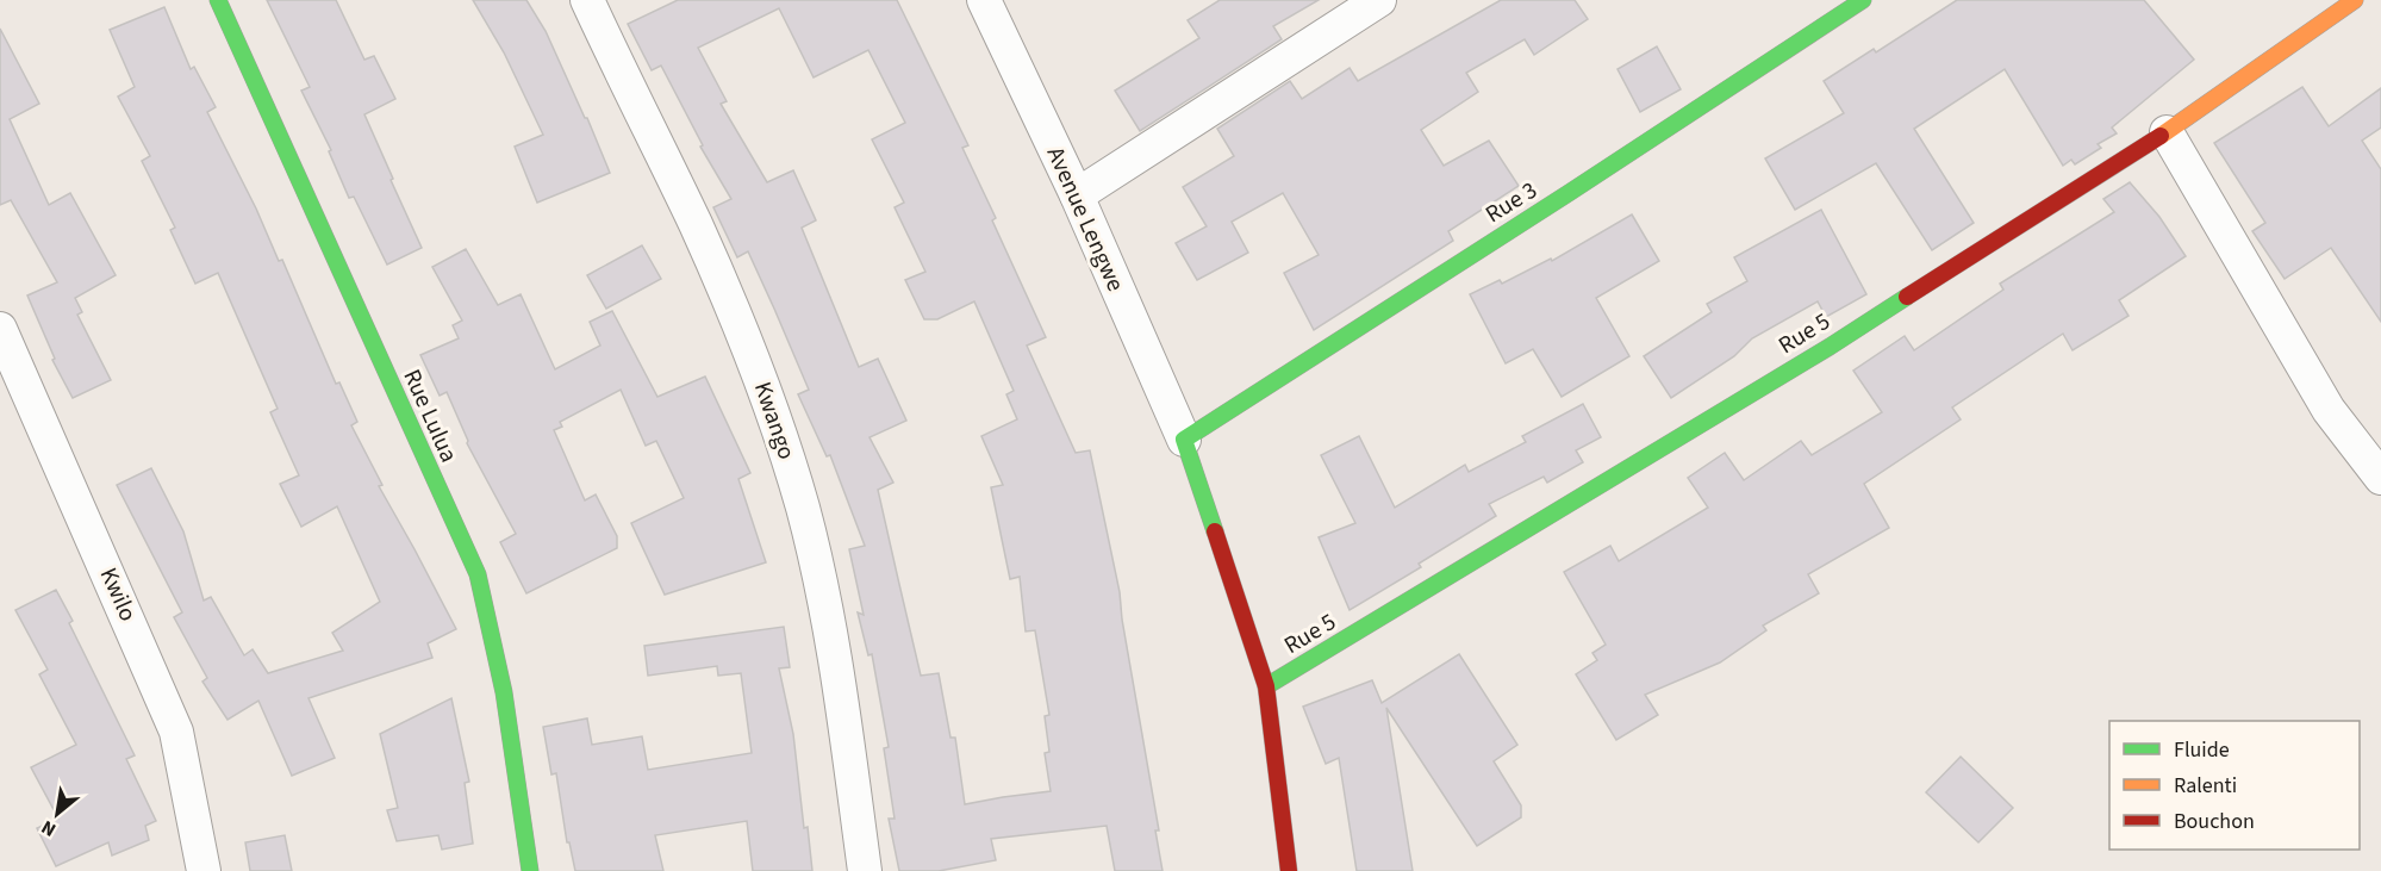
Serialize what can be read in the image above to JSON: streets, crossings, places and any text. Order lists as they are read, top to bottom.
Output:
{
  "streets": {
    "street": [
      "Rue 3",
      "Avenue Lengwe",
      "Rue 5",
      "Rue Lulua",
      "Kwango",
      "Kwilo"
    ]
  },
  "crossings": [
    ["Rue 3", "Avenue Lengwe"]
  ],
  "legend": ["Fluide", "Ralenti", "Bouchon"],
  "north": "bottom left"
}
